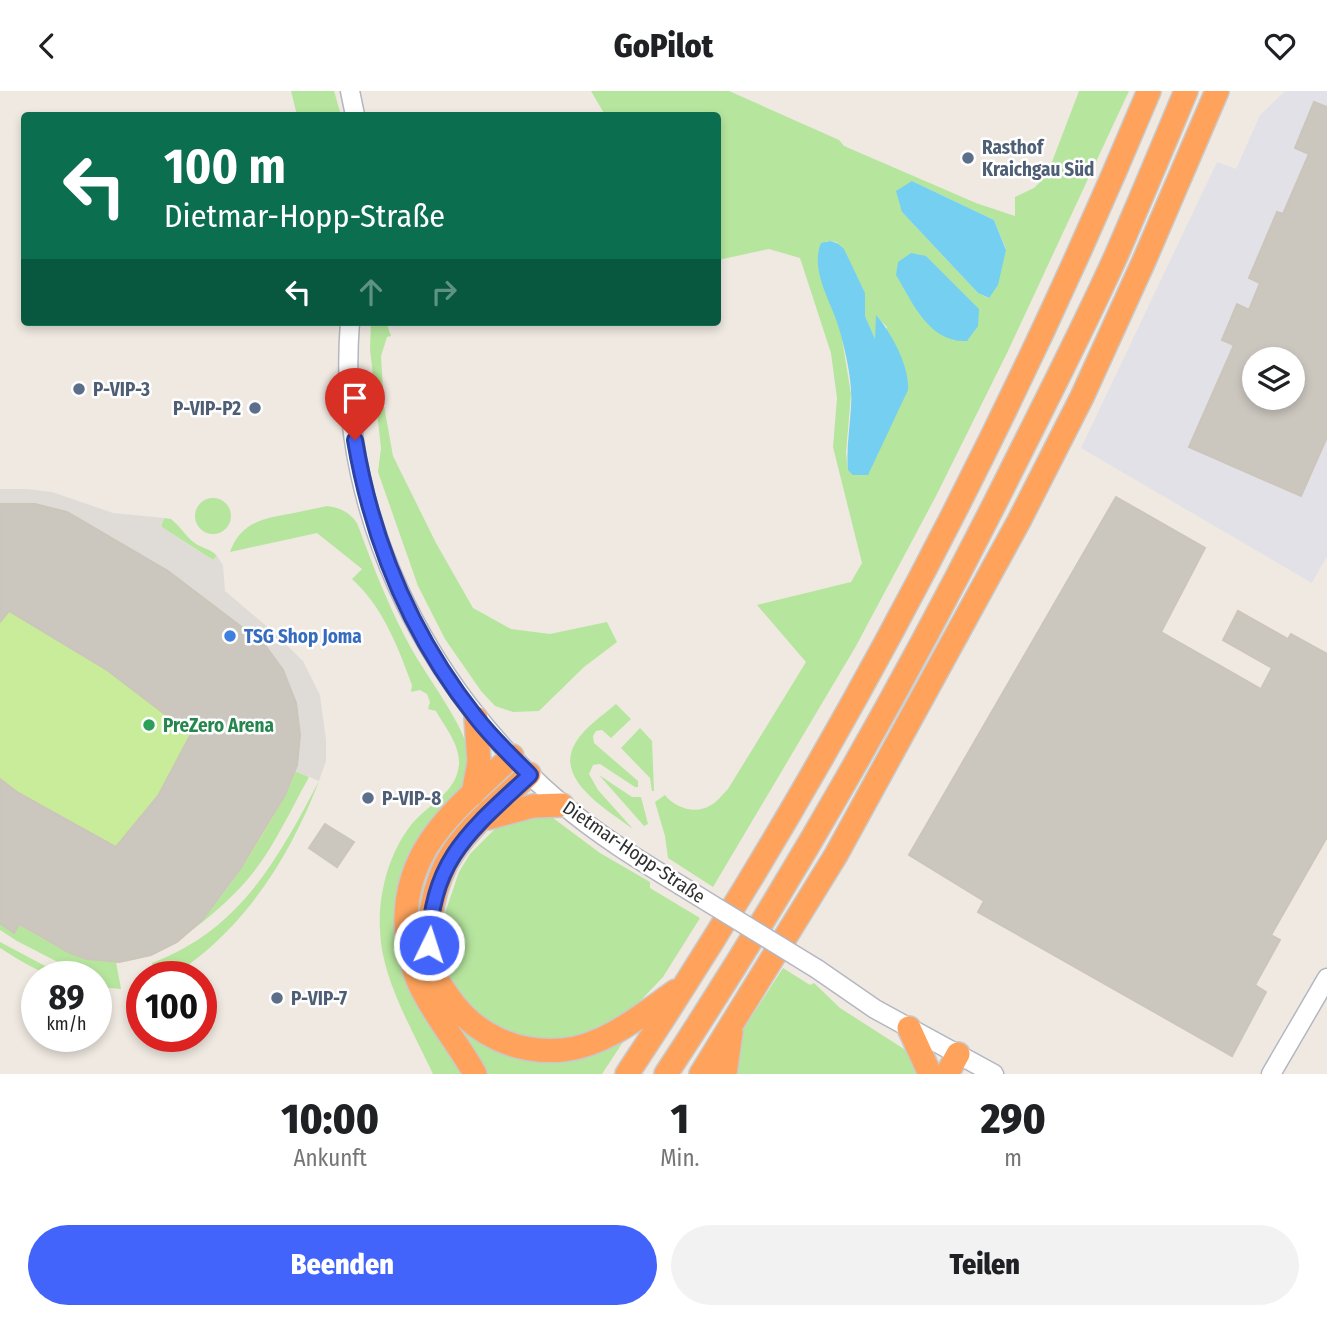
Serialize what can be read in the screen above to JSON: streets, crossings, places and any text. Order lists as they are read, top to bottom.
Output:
{
  "streets": {
    "street": ["Dietmar-Hopp-Straße"]
  },
  "places": [
    "Rasthof Kraichgau Süd",
    "P-VIP-3",
    "P-VIP-P2",
    "TSG Shop Joma",
    "PreZero Arena",
    "P-VIP-8",
    "P-VIP-7"
  ],
  "page": {
    "header": "GoPilot",
    "turn": ["100 m", "Dietmar-Hopp-Straße"],
    "speed": "89 km/h",
    "limit": "100",
    "eta": [
      "10:00",
      "Ankunft",
      "1",
      "Min.",
      "290",
      "m"
    ],
    "buttons": ["Beenden", "Teilen"]
  }
}
